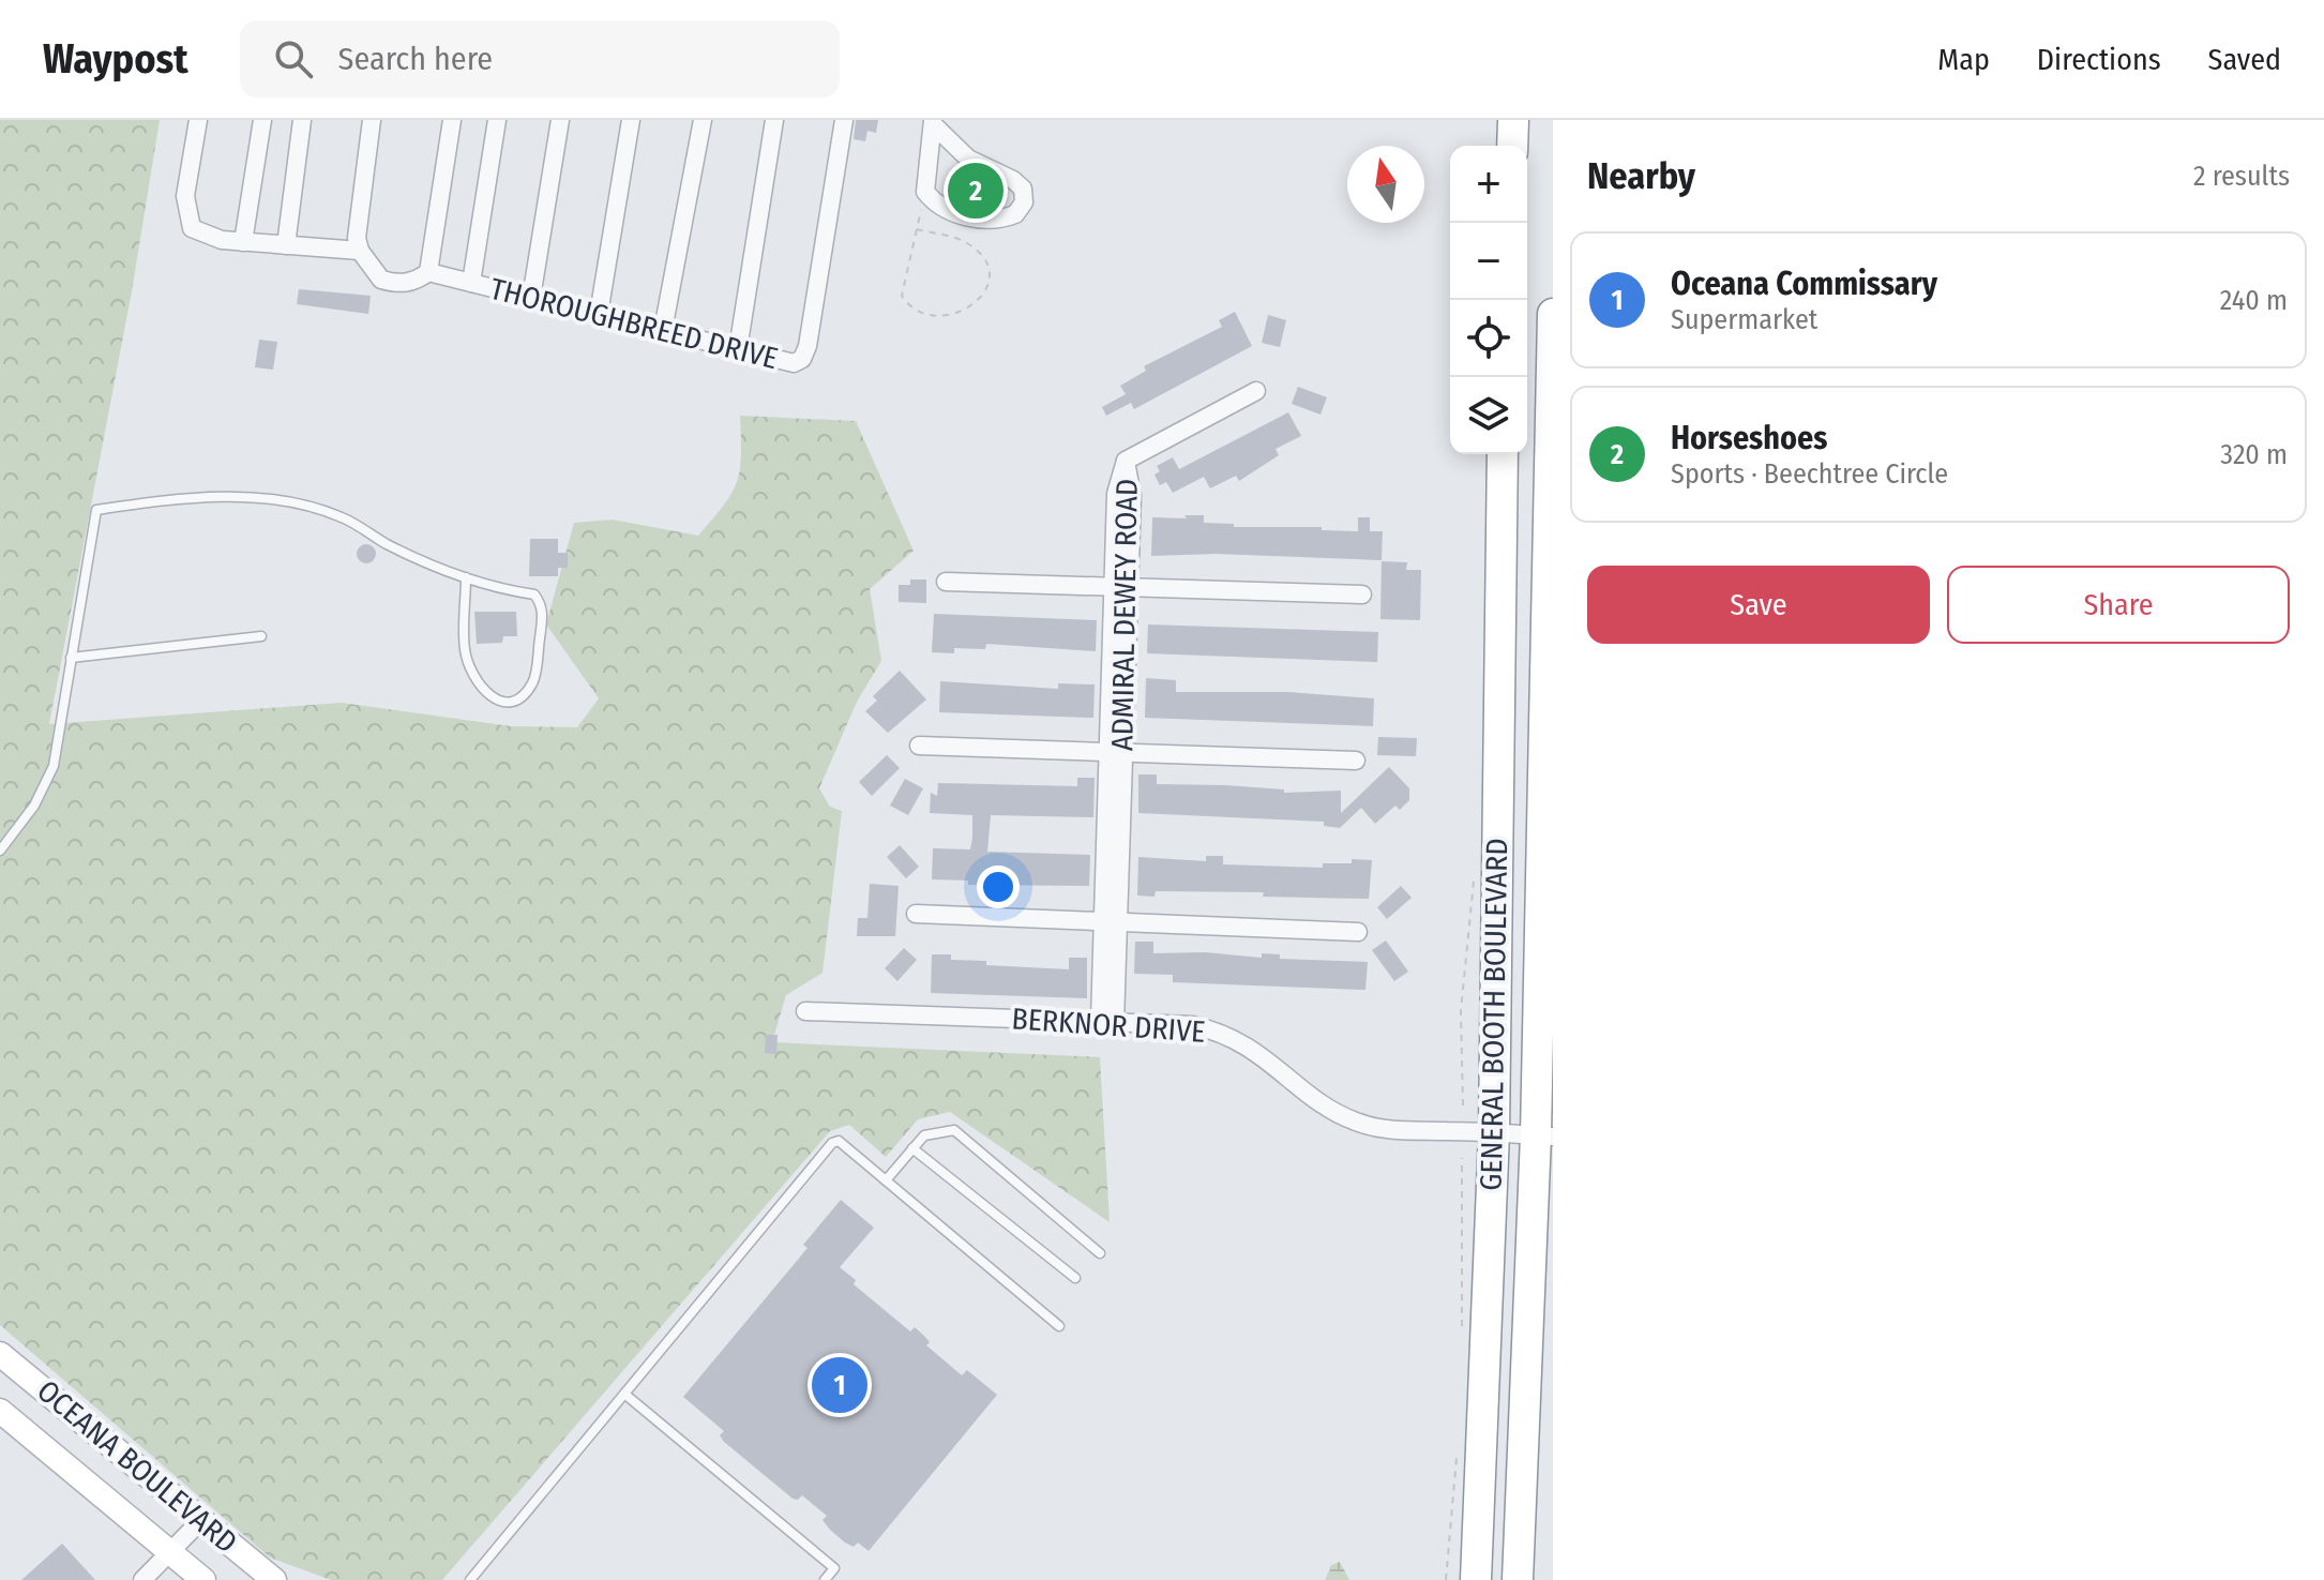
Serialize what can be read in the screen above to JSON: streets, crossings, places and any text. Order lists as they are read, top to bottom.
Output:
{
  "streets": {
    "highway": ["GENERAL BOOTH BOULEVARD"],
    "main road": ["OCEANA BOULEVARD"],
    "street": ["THOROUGHBREED DRIVE", "ADMIRAL DEWEY ROAD", "BERKNOR DRIVE"]
  },
  "crossings": [
    ["ADMIRAL DEWEY ROAD", "BERKNOR DRIVE"],
    ["GENERAL BOOTH BOULEVARD", "BERKNOR DRIVE"]
  ],
  "north": "top",
  "page": {
    "header": "Waypost",
    "search": "Search here",
    "nav": ["Map", "Directions", "Saved"],
    "heading": ["Nearby", "2 results"],
    "map_buttons": ["+", "−"],
    "pins": ["2", "1"],
    "list": [
      {
        "mark": "1",
        "name": "Oceana Commissary",
        "note": "Supermarket",
        "value": "240 m"
      },
      {
        "mark": "2",
        "name": "Horseshoes",
        "note": "Sports · Beechtree Circle",
        "value": "320 m"
      }
    ],
    "buttons": ["Save", "Share"]
  }
}
